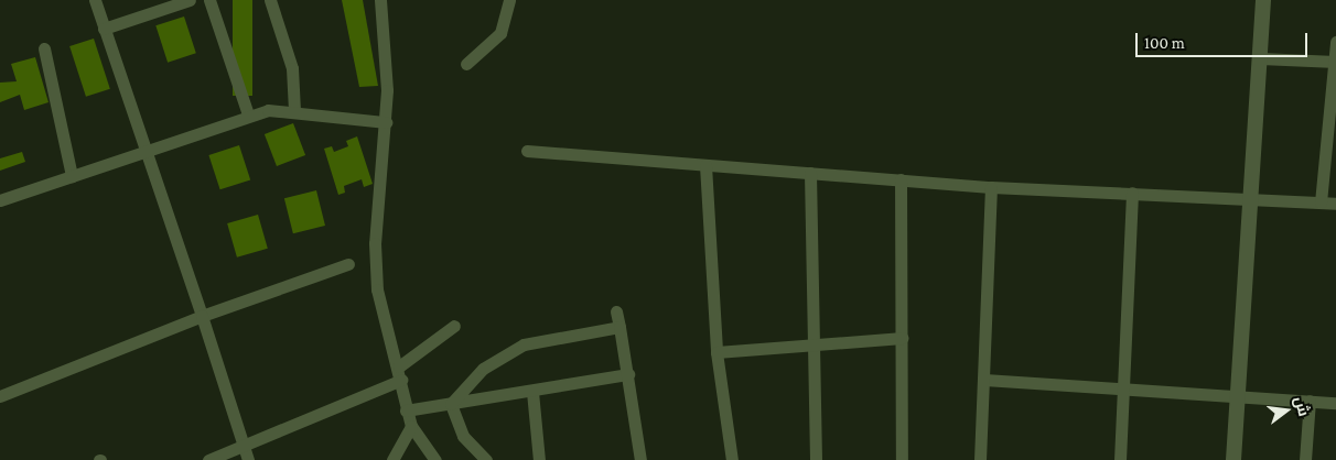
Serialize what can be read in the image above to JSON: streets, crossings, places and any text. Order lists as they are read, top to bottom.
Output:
{
  "scale_bar": "100 m",
  "north": "right"
}
